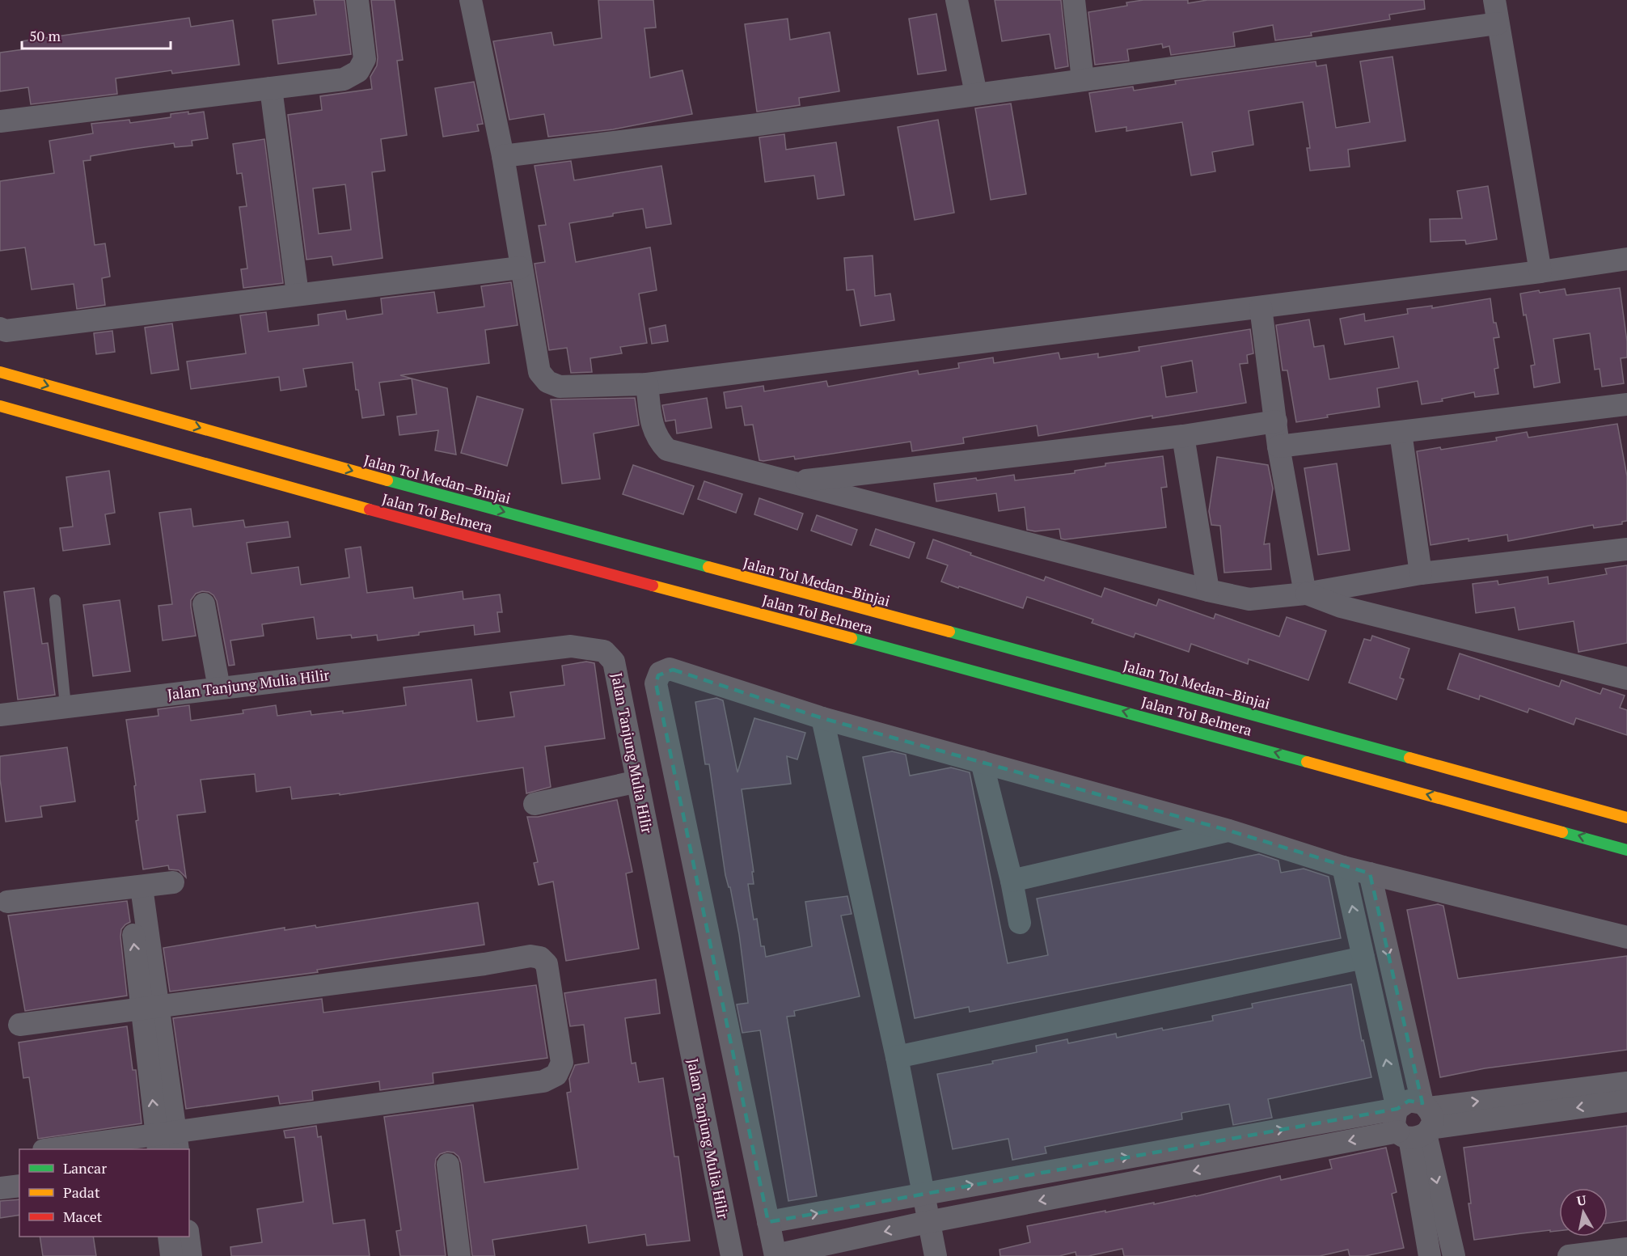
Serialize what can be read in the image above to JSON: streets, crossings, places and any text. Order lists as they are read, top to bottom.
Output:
{
  "streets": {
    "highway": ["Jalan Tol Medan–Binjai", "Jalan Tol Belmera"],
    "street": ["Jalan Tanjung Mulia Hilir"]
  },
  "one_way": ["Jalan Tol Medan–Binjai", "Jalan Tol Belmera"],
  "legend": ["Lancar", "Padat", "Macet"],
  "scale_bar": "50 m",
  "north": "top"
}
